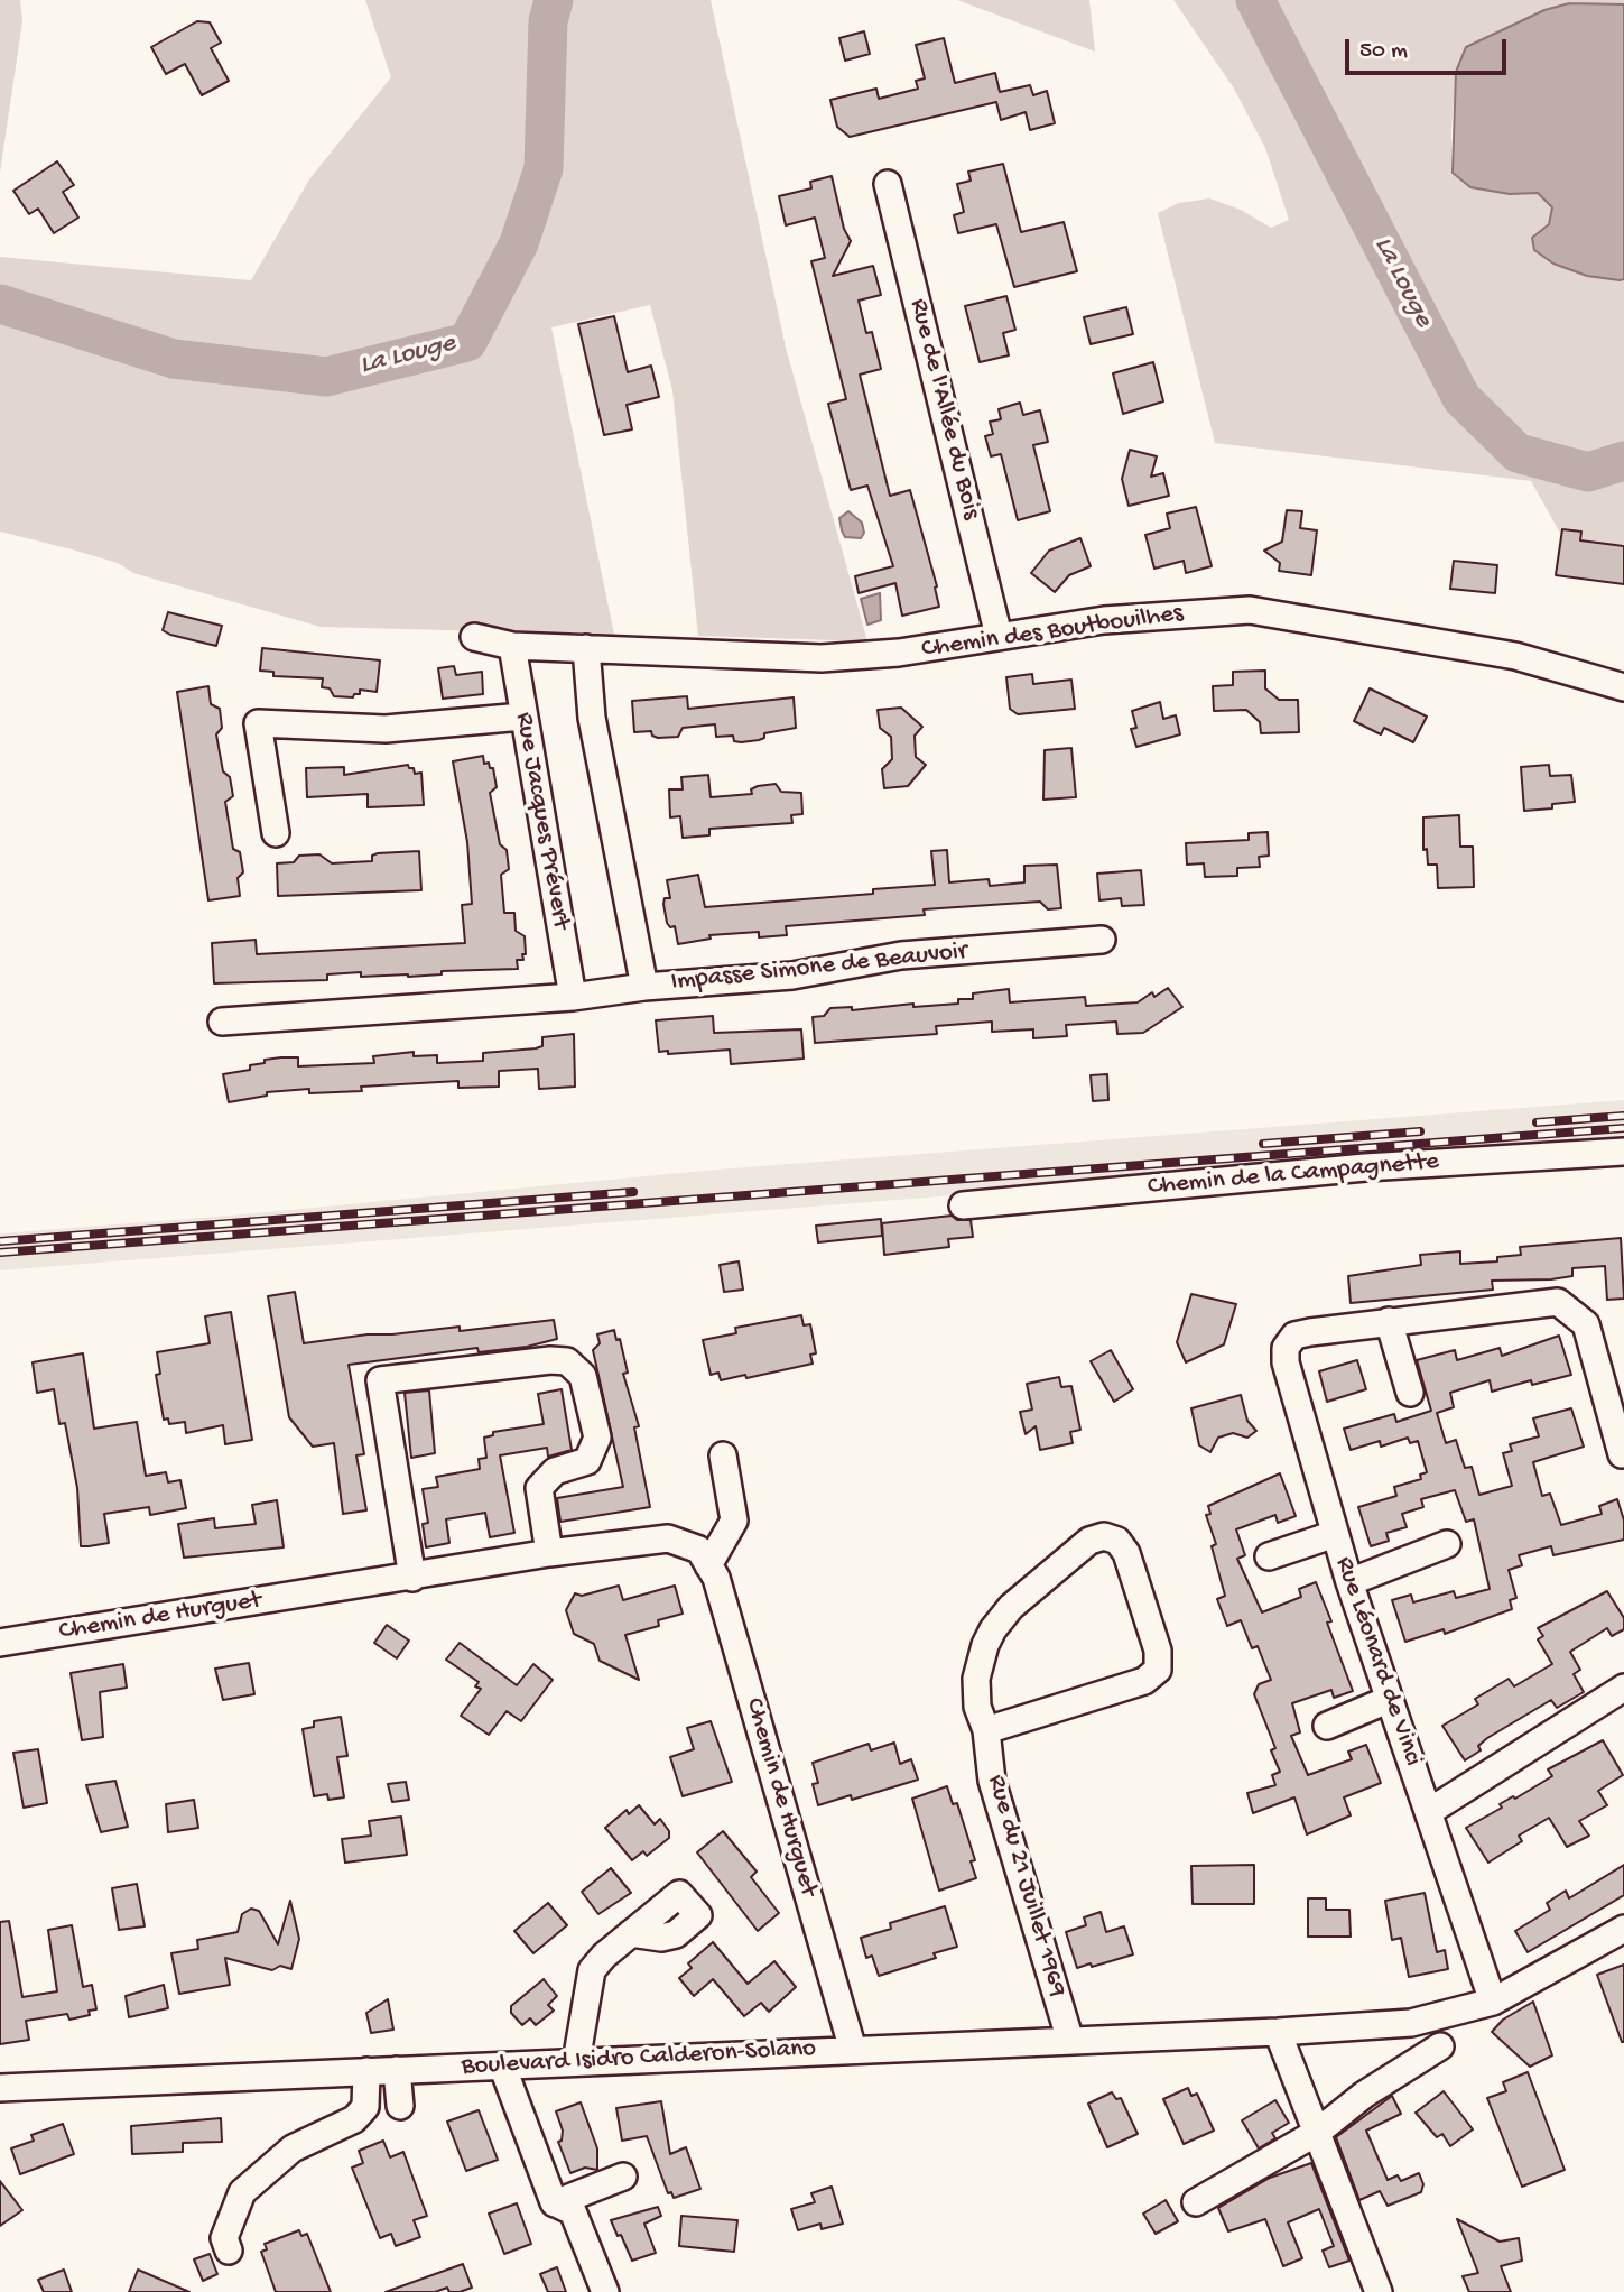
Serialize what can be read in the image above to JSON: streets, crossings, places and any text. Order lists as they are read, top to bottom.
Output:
{
  "streets": {
    "street": [
      "Rue de l'Allée du Bois",
      "Chemin des Boutbouilhes",
      "Rue Jacques Prévert",
      "Impasse Simone de Beauvoir",
      "Chemin de la Campagnette",
      "Chemin de Hurguet",
      "Rue Léonard de Vinci",
      "Rue du 21 Juillet 1969",
      "Boulevard Isidro Calderon-Solano"
    ]
  },
  "crossings": [
    ["Rue de l'Allée du Bois", "Chemin des Boutbouilhes"],
    ["Chemin des Boutbouilhes", "Rue Jacques Prévert"],
    ["Chemin des Boutbouilhes", "Impasse Simone de Beauvoir"],
    ["Chemin de Hurguet", "Boulevard Isidro Calderon-Solano"],
    ["Rue Léonard de Vinci", "Boulevard Isidro Calderon-Solano"],
    ["Rue du 21 Juillet 1969", "Boulevard Isidro Calderon-Solano"]
  ],
  "water": ["La Louge"],
  "scale_bar": "50 m"
}
